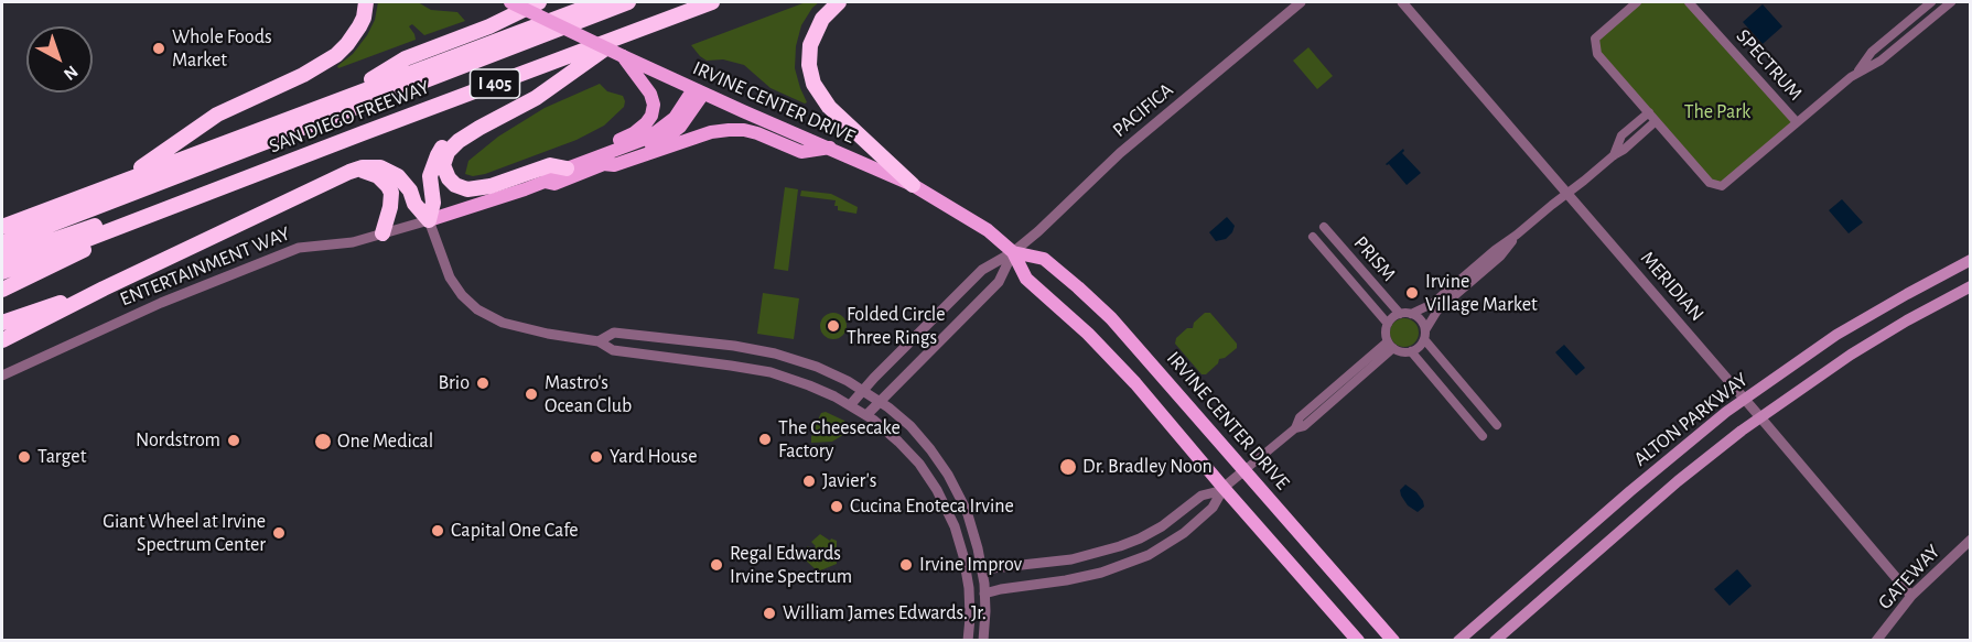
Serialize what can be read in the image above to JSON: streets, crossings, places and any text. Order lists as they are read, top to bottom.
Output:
{
  "streets": {
    "highway": ["I 405", "SAN DIEGO FREEWAY"],
    "main road": ["IRVINE CENTER DRIVE", "ENTERTAINMENT WAY", "ALTON PARKWAY"],
    "street": [
      "SPECTRUM",
      "PACIFICA",
      "PRISM",
      "MERIDIAN",
      "GATEWAY"
    ]
  },
  "crossings": [
    ["IRVINE CENTER DRIVE", "PACIFICA"],
    ["IRVINE CENTER DRIVE", "ENTERTAINMENT WAY"],
    ["MERIDIAN", "ALTON PARKWAY"],
    ["MERIDIAN", "GATEWAY"]
  ],
  "parks": ["The Park"],
  "places": [
    "Whole Foods Market",
    "Irvine Village Market",
    "Folded Circle Three Rings",
    "Brio",
    "Mastro's Ocean Club",
    "The Cheesecake Factory",
    "Nordstrom",
    "One Medical",
    "Target",
    "Yard House",
    "Dr. Bradley Noon",
    "Javier's",
    "Cucina Enoteca Irvine",
    "Capital One Cafe",
    "Giant Wheel at Irvine Spectrum Center",
    "Regal Edwards Irvine Spectrum",
    "Irvine Improv",
    "William James Edwards. Jr."
  ],
  "north": "bottom right"
}
